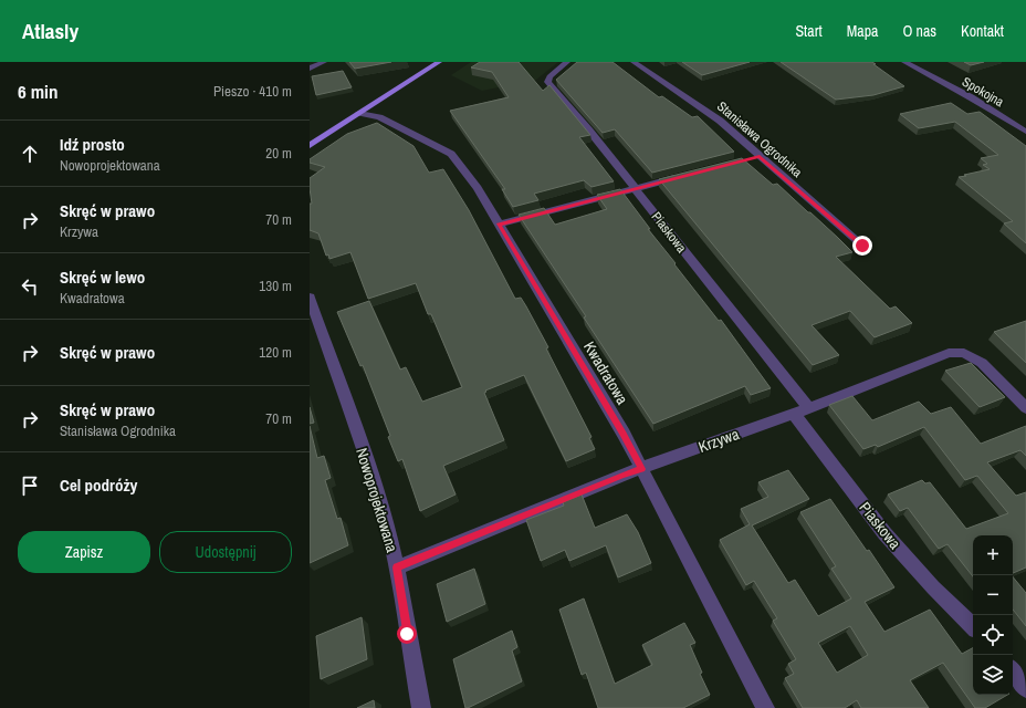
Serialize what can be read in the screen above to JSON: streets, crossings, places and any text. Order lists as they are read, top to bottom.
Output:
{
  "streets": {
    "street": [
      "Spokojna",
      "Stanisława Ogrodnika",
      "Piaskowa",
      "Kwadratowa",
      "Krzywa",
      "Nowoprojektowana"
    ]
  },
  "crossings": [
    ["Piaskowa", "Krzywa"],
    ["Kwadratowa", "Krzywa"],
    ["Krzywa", "Nowoprojektowana"]
  ],
  "page": {
    "header": "Atlasly",
    "nav": [
      "Start",
      "Mapa",
      "O nas",
      "Kontakt"
    ],
    "heading": ["6 min", "Pieszo · 410 m"],
    "list": [
      ["Idź prosto", "Nowoprojektowana", "20 m"],
      ["Skręć w prawo", "Krzywa", "70 m"],
      ["Skręć w lewo", "Kwadratowa", "130 m"],
      ["Skręć w prawo", "120 m"],
      ["Skręć w prawo", "Stanisława Ogrodnika", "70 m"],
      "Cel podróży"
    ],
    "buttons": ["Zapisz", "Udostępnij"],
    "map_buttons": ["+", "−"]
  }
}
